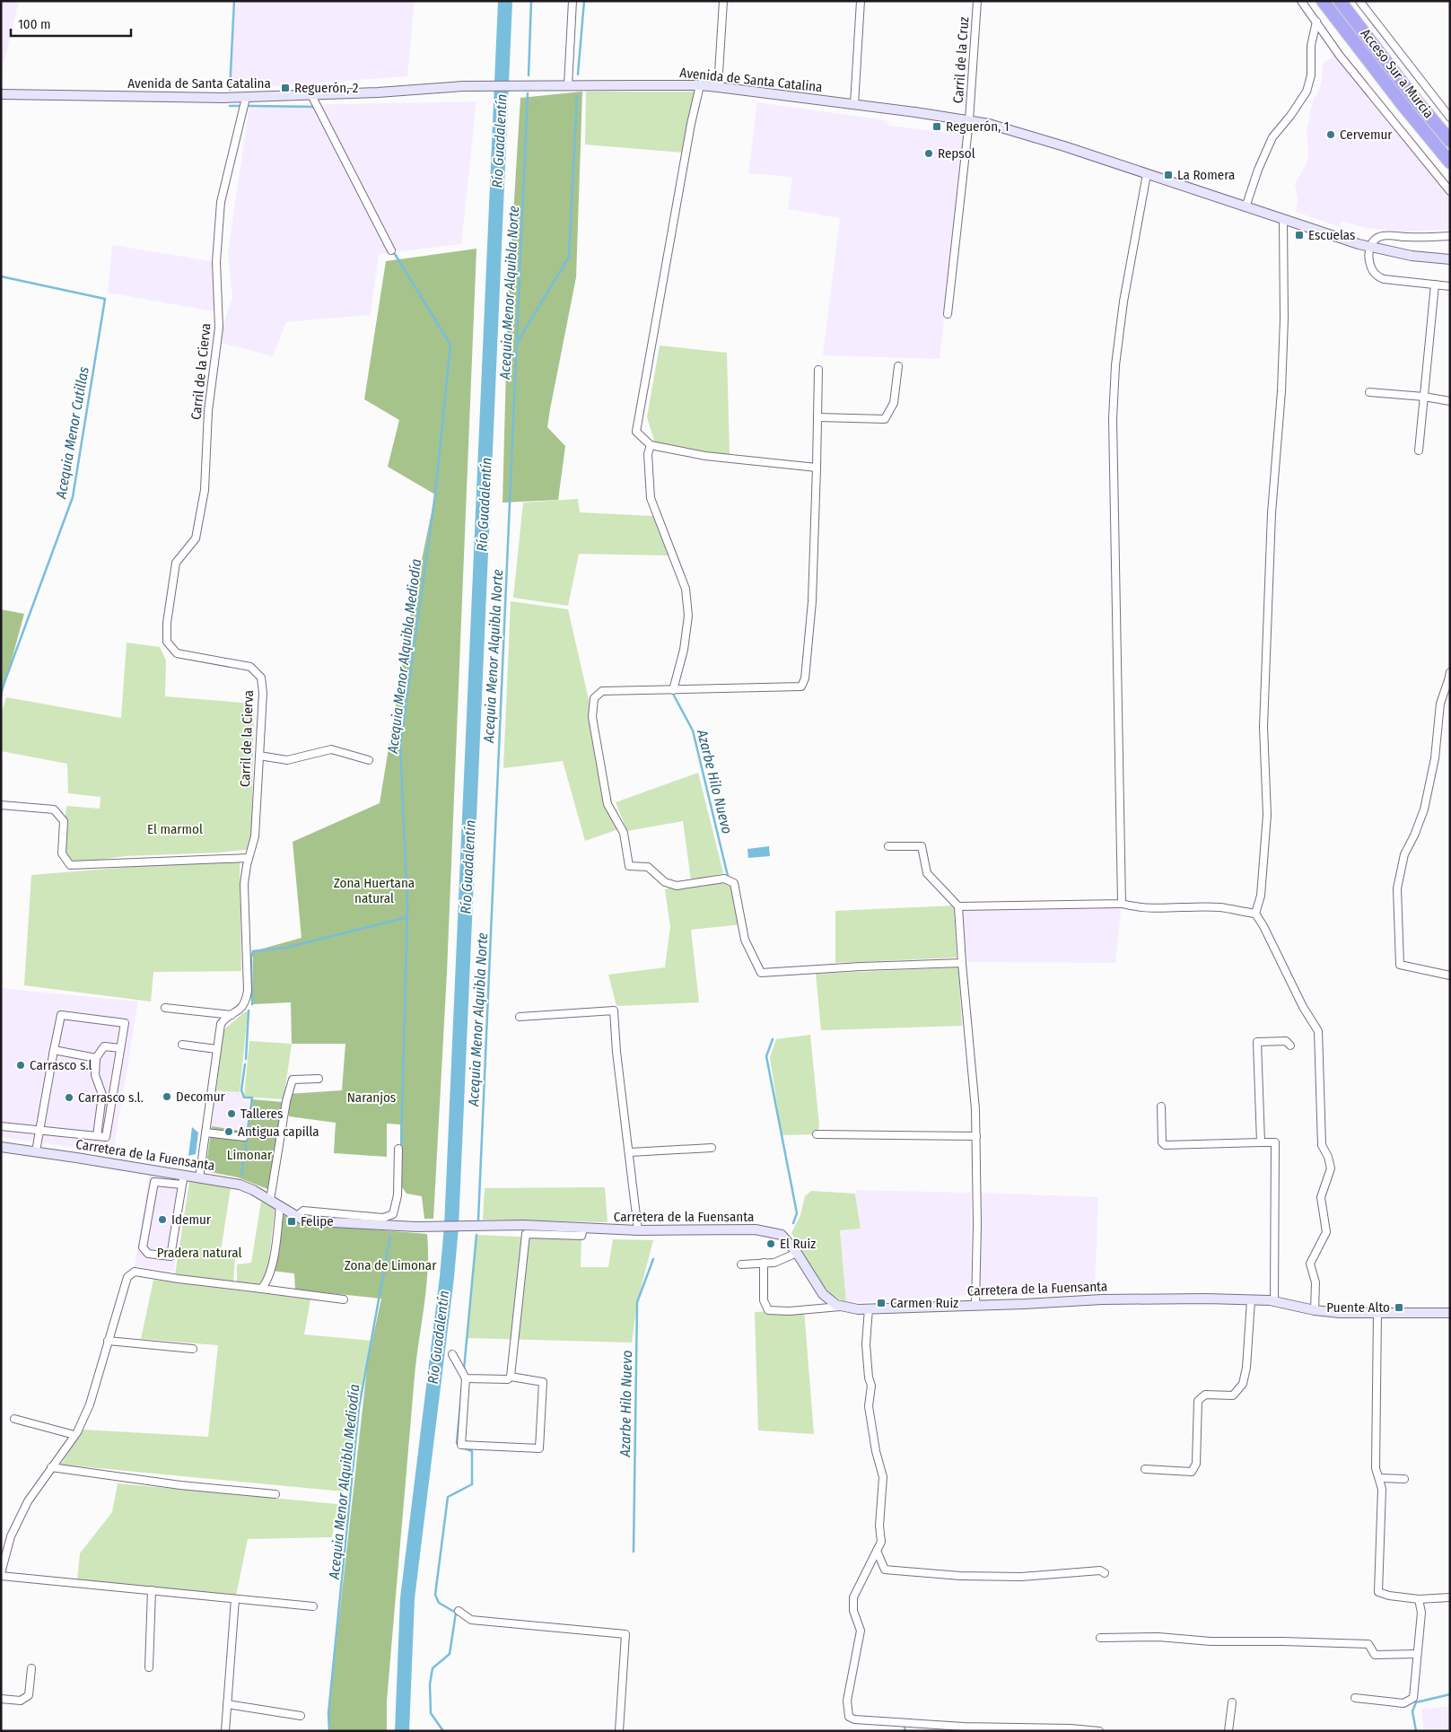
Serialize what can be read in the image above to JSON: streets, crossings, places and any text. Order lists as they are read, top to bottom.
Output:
{
  "streets": {
    "highway": ["Acceso Sur a Murcia"],
    "main road": ["Avenida de Santa Catalina", "Carretera de la Fuensanta"],
    "street": ["Carril de la Cruz", "Carril de la Cierva"]
  },
  "crossings": [
    ["Carril de la Cruz", "Avenida de Santa Catalina"],
    ["Avenida de Santa Catalina", "Carril de la Cierva"],
    ["Carril de la Cierva", "Carretera de la Fuensanta"]
  ],
  "water": [
    "Río Guadalentín",
    "Acequia Menor Alquibla Norte",
    "Acequia Menor Cutillas",
    "Acequia Menor Alquibla Mediodía",
    "Azarbe Hilo Nuevo"
  ],
  "parks": [
    "El marmol",
    "Zona Huertana natural",
    "Naranjos",
    "Limonar",
    "Pradera natural",
    "Zona de Limonar"
  ],
  "places": {
    "transit": [
      "Reguerón, 2",
      "Reguerón, 1",
      "La Romera",
      "Escuelas",
      "Felipe",
      "Carmen Ruiz",
      "Puente Alto"
    ],
    "other": [
      "Cervemur",
      "Repsol",
      "Carrasco s.l",
      "Decomur",
      "Carrasco s.l.",
      "Talleres",
      "Antigua capilla",
      "Idemur",
      "El Ruiz"
    ]
  },
  "scale_bar": "100 m"
}
